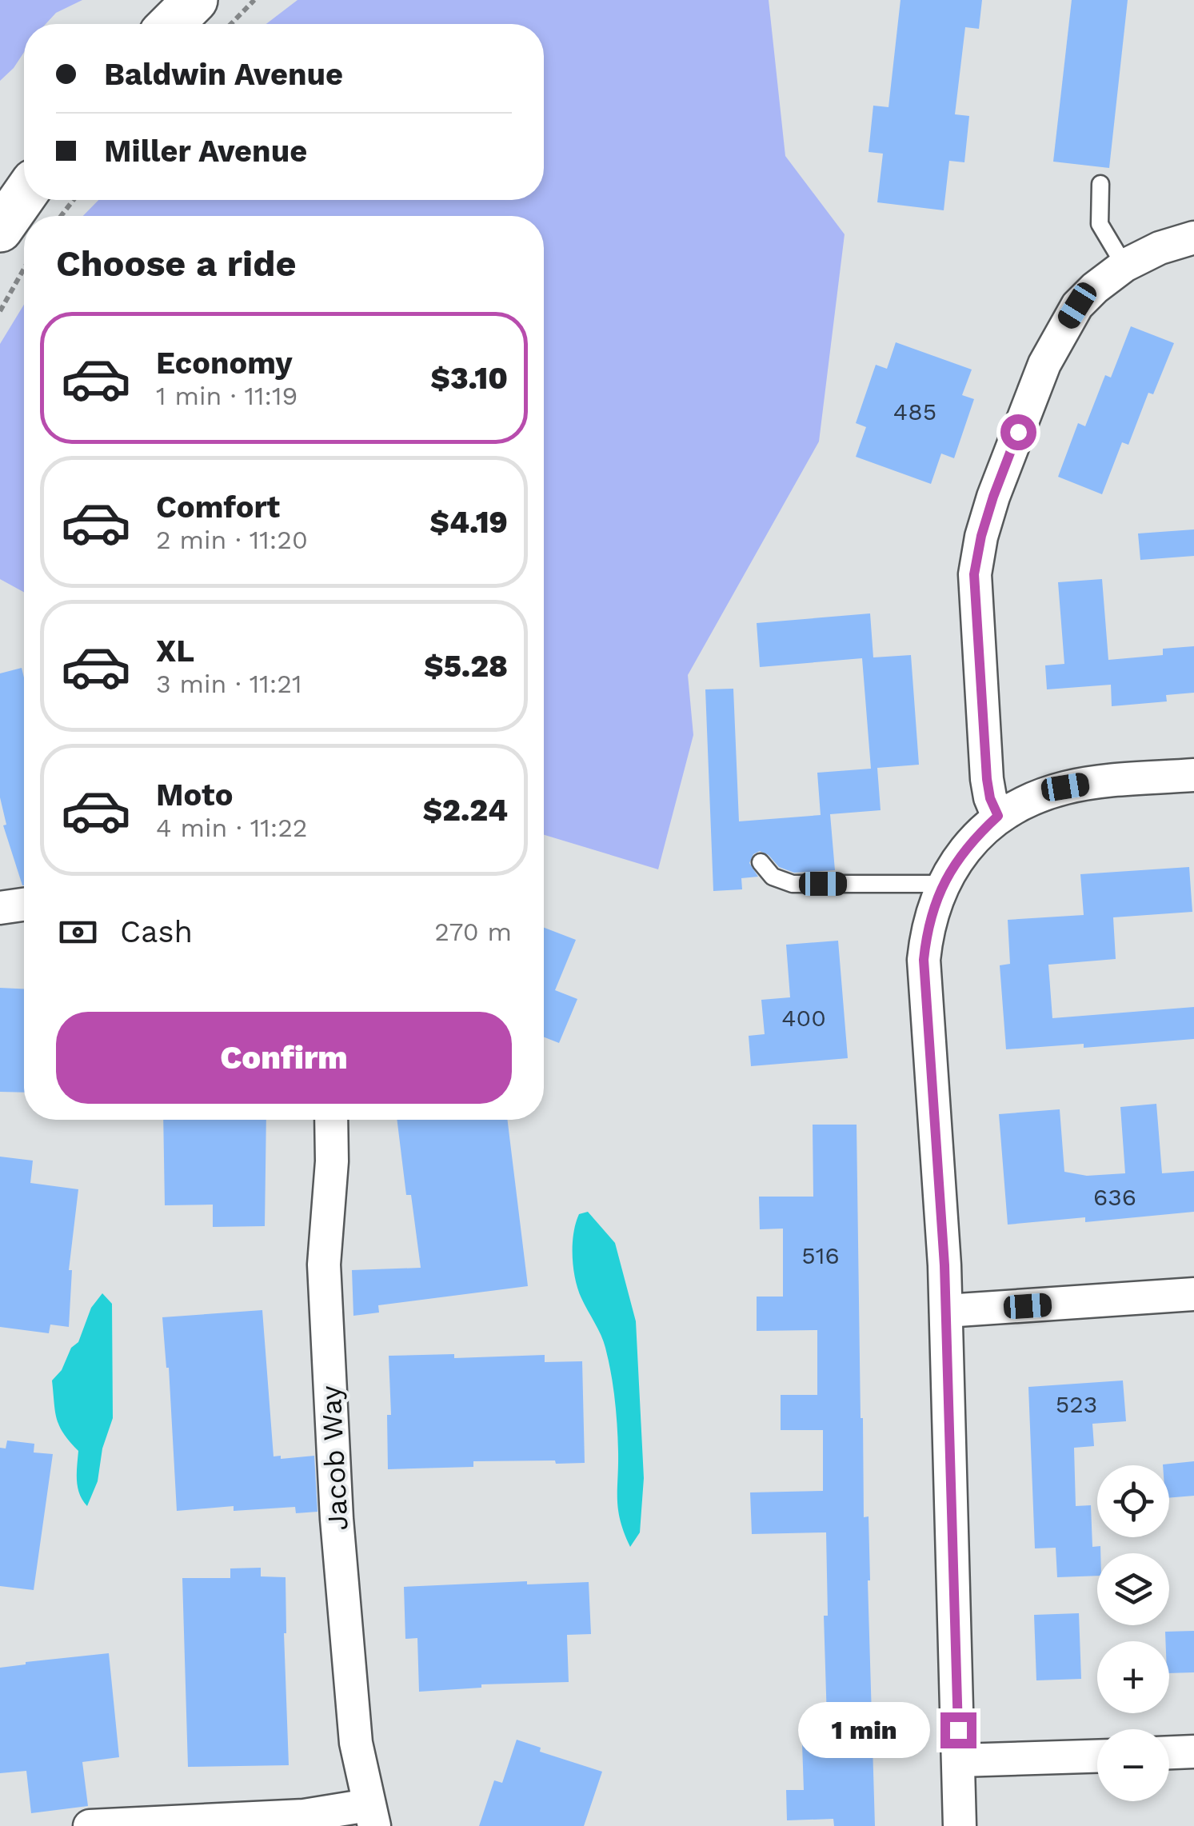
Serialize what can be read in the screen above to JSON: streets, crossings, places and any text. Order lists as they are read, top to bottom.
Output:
{
  "streets": {
    "street": ["Jacob Way"]
  },
  "house_numbers": [
    "485",
    "400",
    "636",
    "516",
    "523"
  ],
  "page": {
    "banner": ["Baldwin Avenue", "Miller Avenue"],
    "heading": "Choose a ride",
    "list": [
      {
        "name": "Economy",
        "note": "1 min · 11:19",
        "value": "$3.10"
      },
      {
        "name": "Comfort",
        "note": "2 min · 11:20",
        "value": "$4.19"
      },
      {
        "name": "XL",
        "note": "3 min · 11:21",
        "value": "$5.28"
      },
      {
        "name": "Moto",
        "note": "4 min · 11:22",
        "value": "$2.24"
      }
    ],
    "pay": ["Cash", "270 m"],
    "buttons": "Confirm",
    "map_buttons": ["+", "−"],
    "bubble": "1 min"
  }
}
